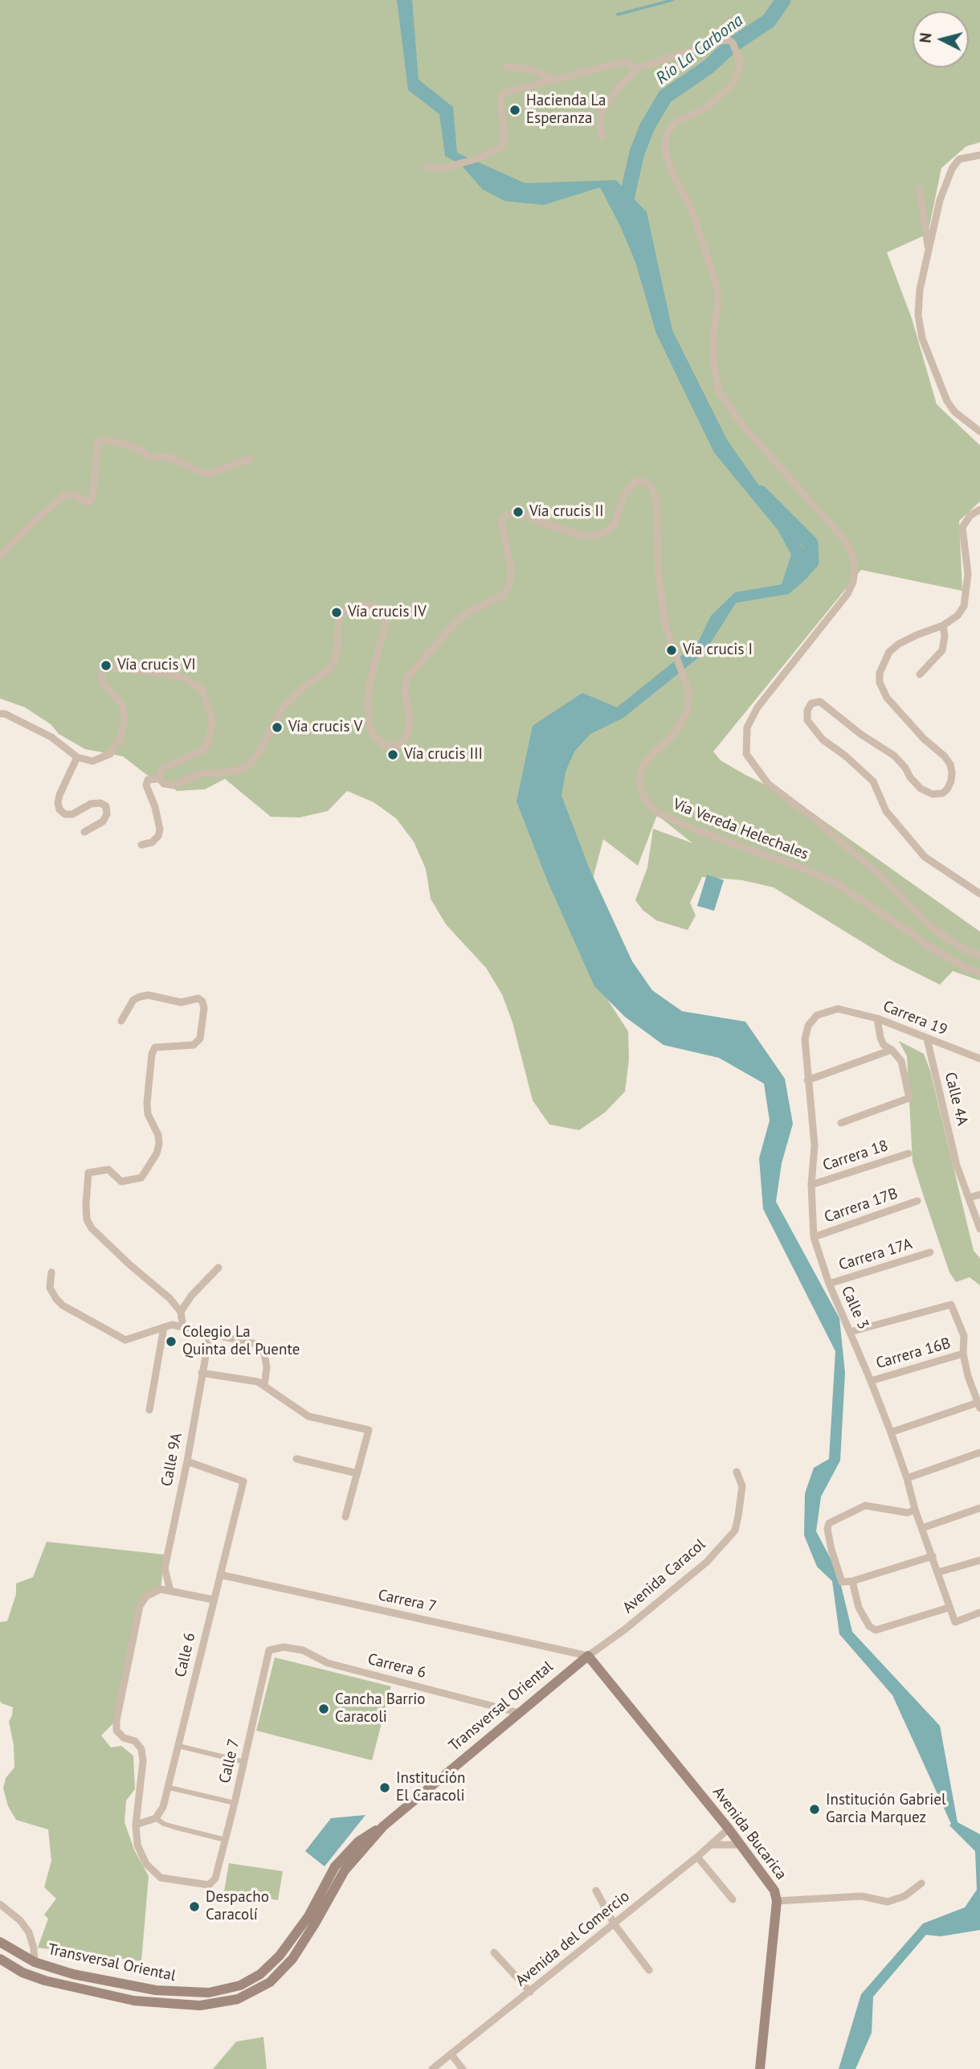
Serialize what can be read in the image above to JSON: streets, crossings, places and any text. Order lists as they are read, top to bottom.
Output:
{
  "streets": {
    "main road": ["Transversal Oriental", "Avenida Bucarica"],
    "street": [
      "Vía Vereda Helechales",
      "Carrera 19",
      "Calle 4A",
      "Carrera 18",
      "Carrera 17B",
      "Carrera 17A",
      "Calle 3",
      "Carrera 16B",
      "Calle 9A",
      "Avenida Caracol",
      "Carrera 7",
      "Calle 6",
      "Carrera 6",
      "Calle 7",
      "Avenida del Comercio"
    ]
  },
  "crossings": [
    ["Carrera 19", "Calle 4A"],
    ["Carrera 19", "Calle 3"],
    ["Carrera 18", "Calle 3"],
    ["Carrera 17B", "Calle 3"],
    ["Carrera 17A", "Calle 3"],
    ["Calle 3", "Carrera 16B"],
    ["Calle 9A", "Calle 6"],
    ["Avenida Caracol", "Carrera 7"],
    ["Avenida Caracol", "Transversal Oriental"],
    ["Avenida Caracol", "Avenida Bucarica"],
    ["Carrera 7", "Calle 6"],
    ["Carrera 7", "Transversal Oriental"],
    ["Carrera 7", "Avenida Bucarica"],
    ["Carrera 6", "Transversal Oriental"],
    ["Carrera 6", "Calle 7"],
    ["Transversal Oriental", "Avenida Bucarica"],
    ["Avenida Bucarica", "Avenida del Comercio"]
  ],
  "water": ["Río La Carbona"],
  "places": [
    "Hacienda La Esperanza",
    "Vía crucis II",
    "Vía crucis IV",
    "Vía crucis I",
    "Vía crucis VI",
    "Vía crucis V",
    "Vía crucis III",
    "Colegio La Quinta del Puente",
    "Cancha Barrio Caracoli",
    "Institución El Caracoli",
    "Institución Gabriel Garcia Marquez",
    "Despacho Caracolí"
  ],
  "north": "left"
}
